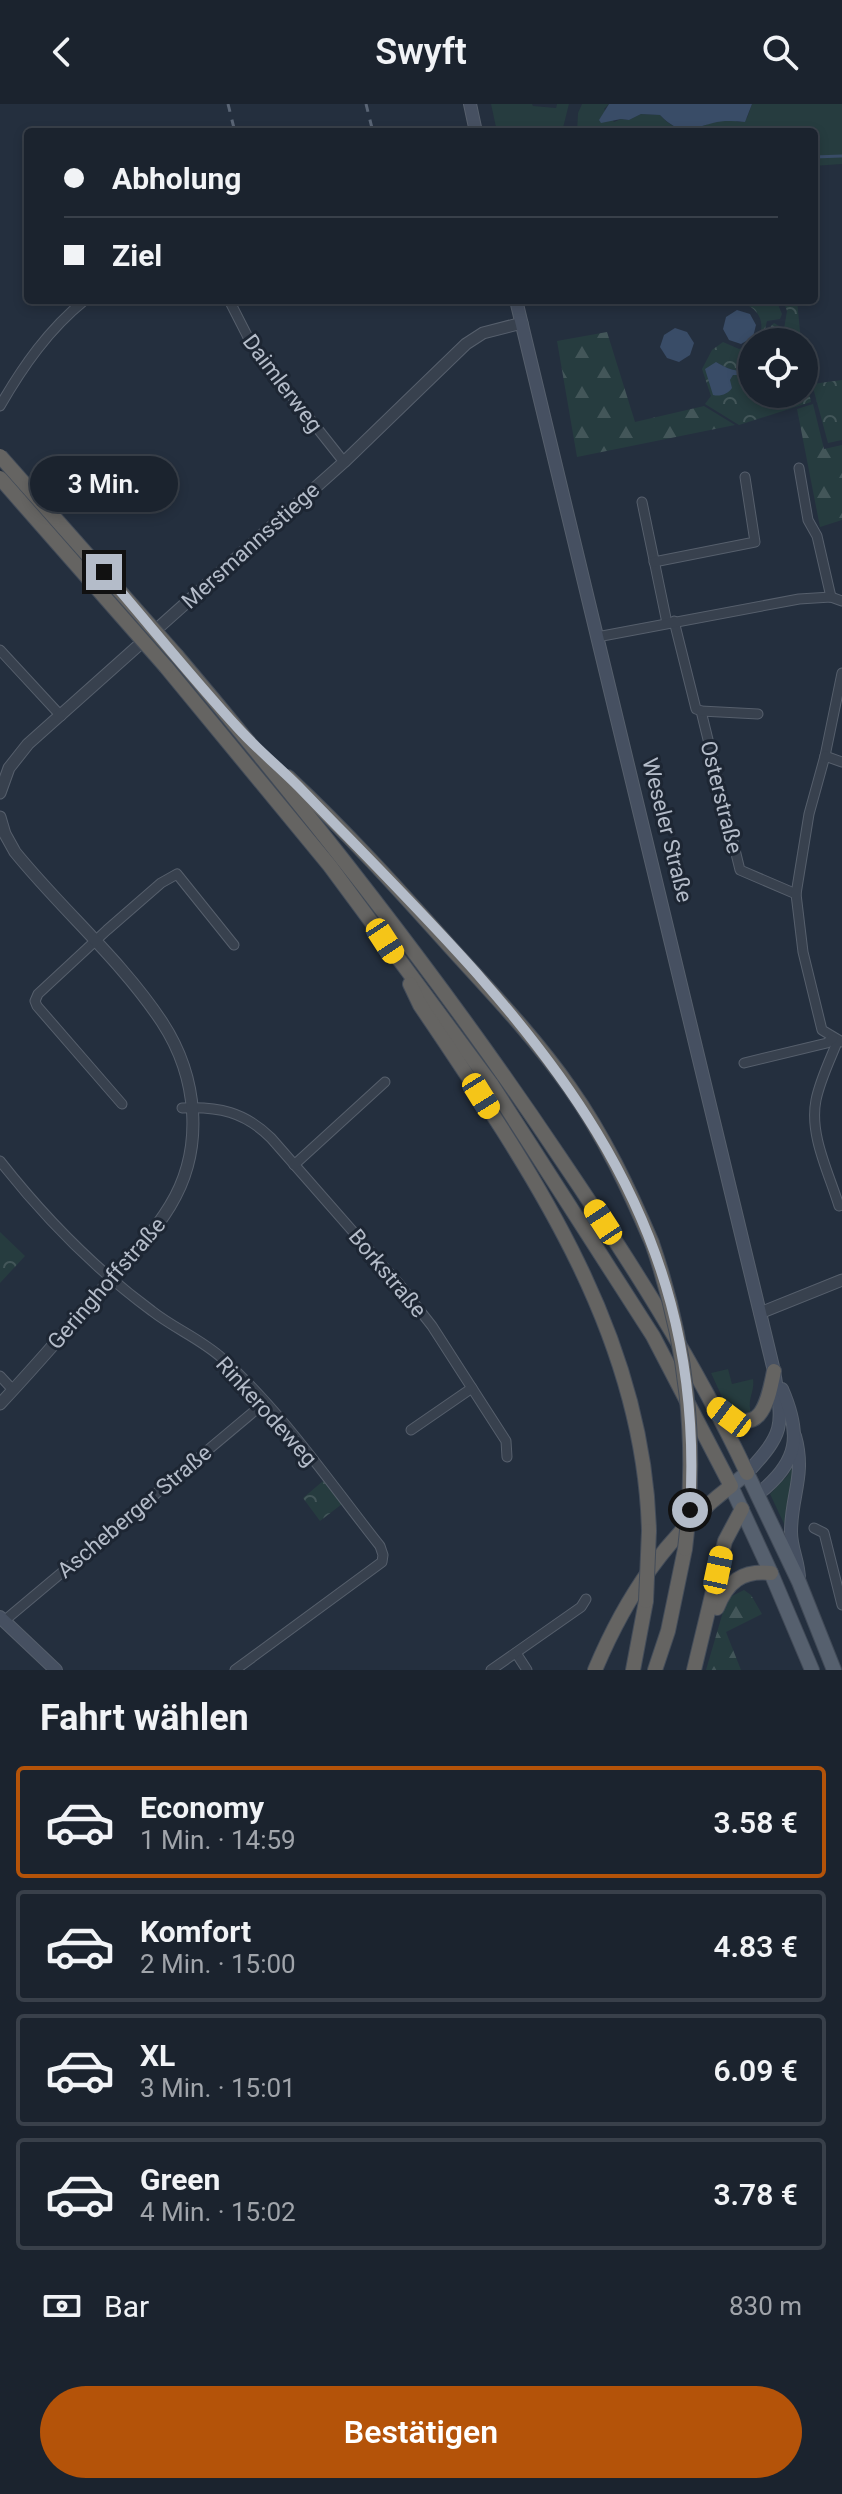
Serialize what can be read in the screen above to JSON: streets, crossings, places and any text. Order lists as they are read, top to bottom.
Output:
{
  "streets": {
    "main road": ["Weseler Straße"],
    "street": [
      "Daimlerweg",
      "Mersmannsstiege",
      "Osterstraße",
      "Borkstraße",
      "Geringhoffstraße",
      "Rinkerodeweg",
      "Ascheberger Straße"
    ]
  },
  "crossings": [
    ["Daimlerweg", "Mersmannsstiege"],
    ["Mersmannsstiege", "Weseler Straße"],
    ["Borkstraße", "Geringhoffstraße"],
    ["Geringhoffstraße", "Rinkerodeweg"],
    ["Rinkerodeweg", "Ascheberger Straße"]
  ],
  "page": {
    "header": "Swyft",
    "banner": ["Abholung", "Ziel"],
    "bubble": "3 Min.",
    "heading": "Fahrt wählen",
    "list": [
      {
        "name": "Economy",
        "note": "1 Min. · 14:59",
        "value": "3.58 €"
      },
      {
        "name": "Komfort",
        "note": "2 Min. · 15:00",
        "value": "4.83 €"
      },
      {
        "name": "XL",
        "note": "3 Min. · 15:01",
        "value": "6.09 €"
      },
      {
        "name": "Green",
        "note": "4 Min. · 15:02",
        "value": "3.78 €"
      }
    ],
    "pay": ["Bar", "830 m"],
    "buttons": "Bestätigen"
  }
}
